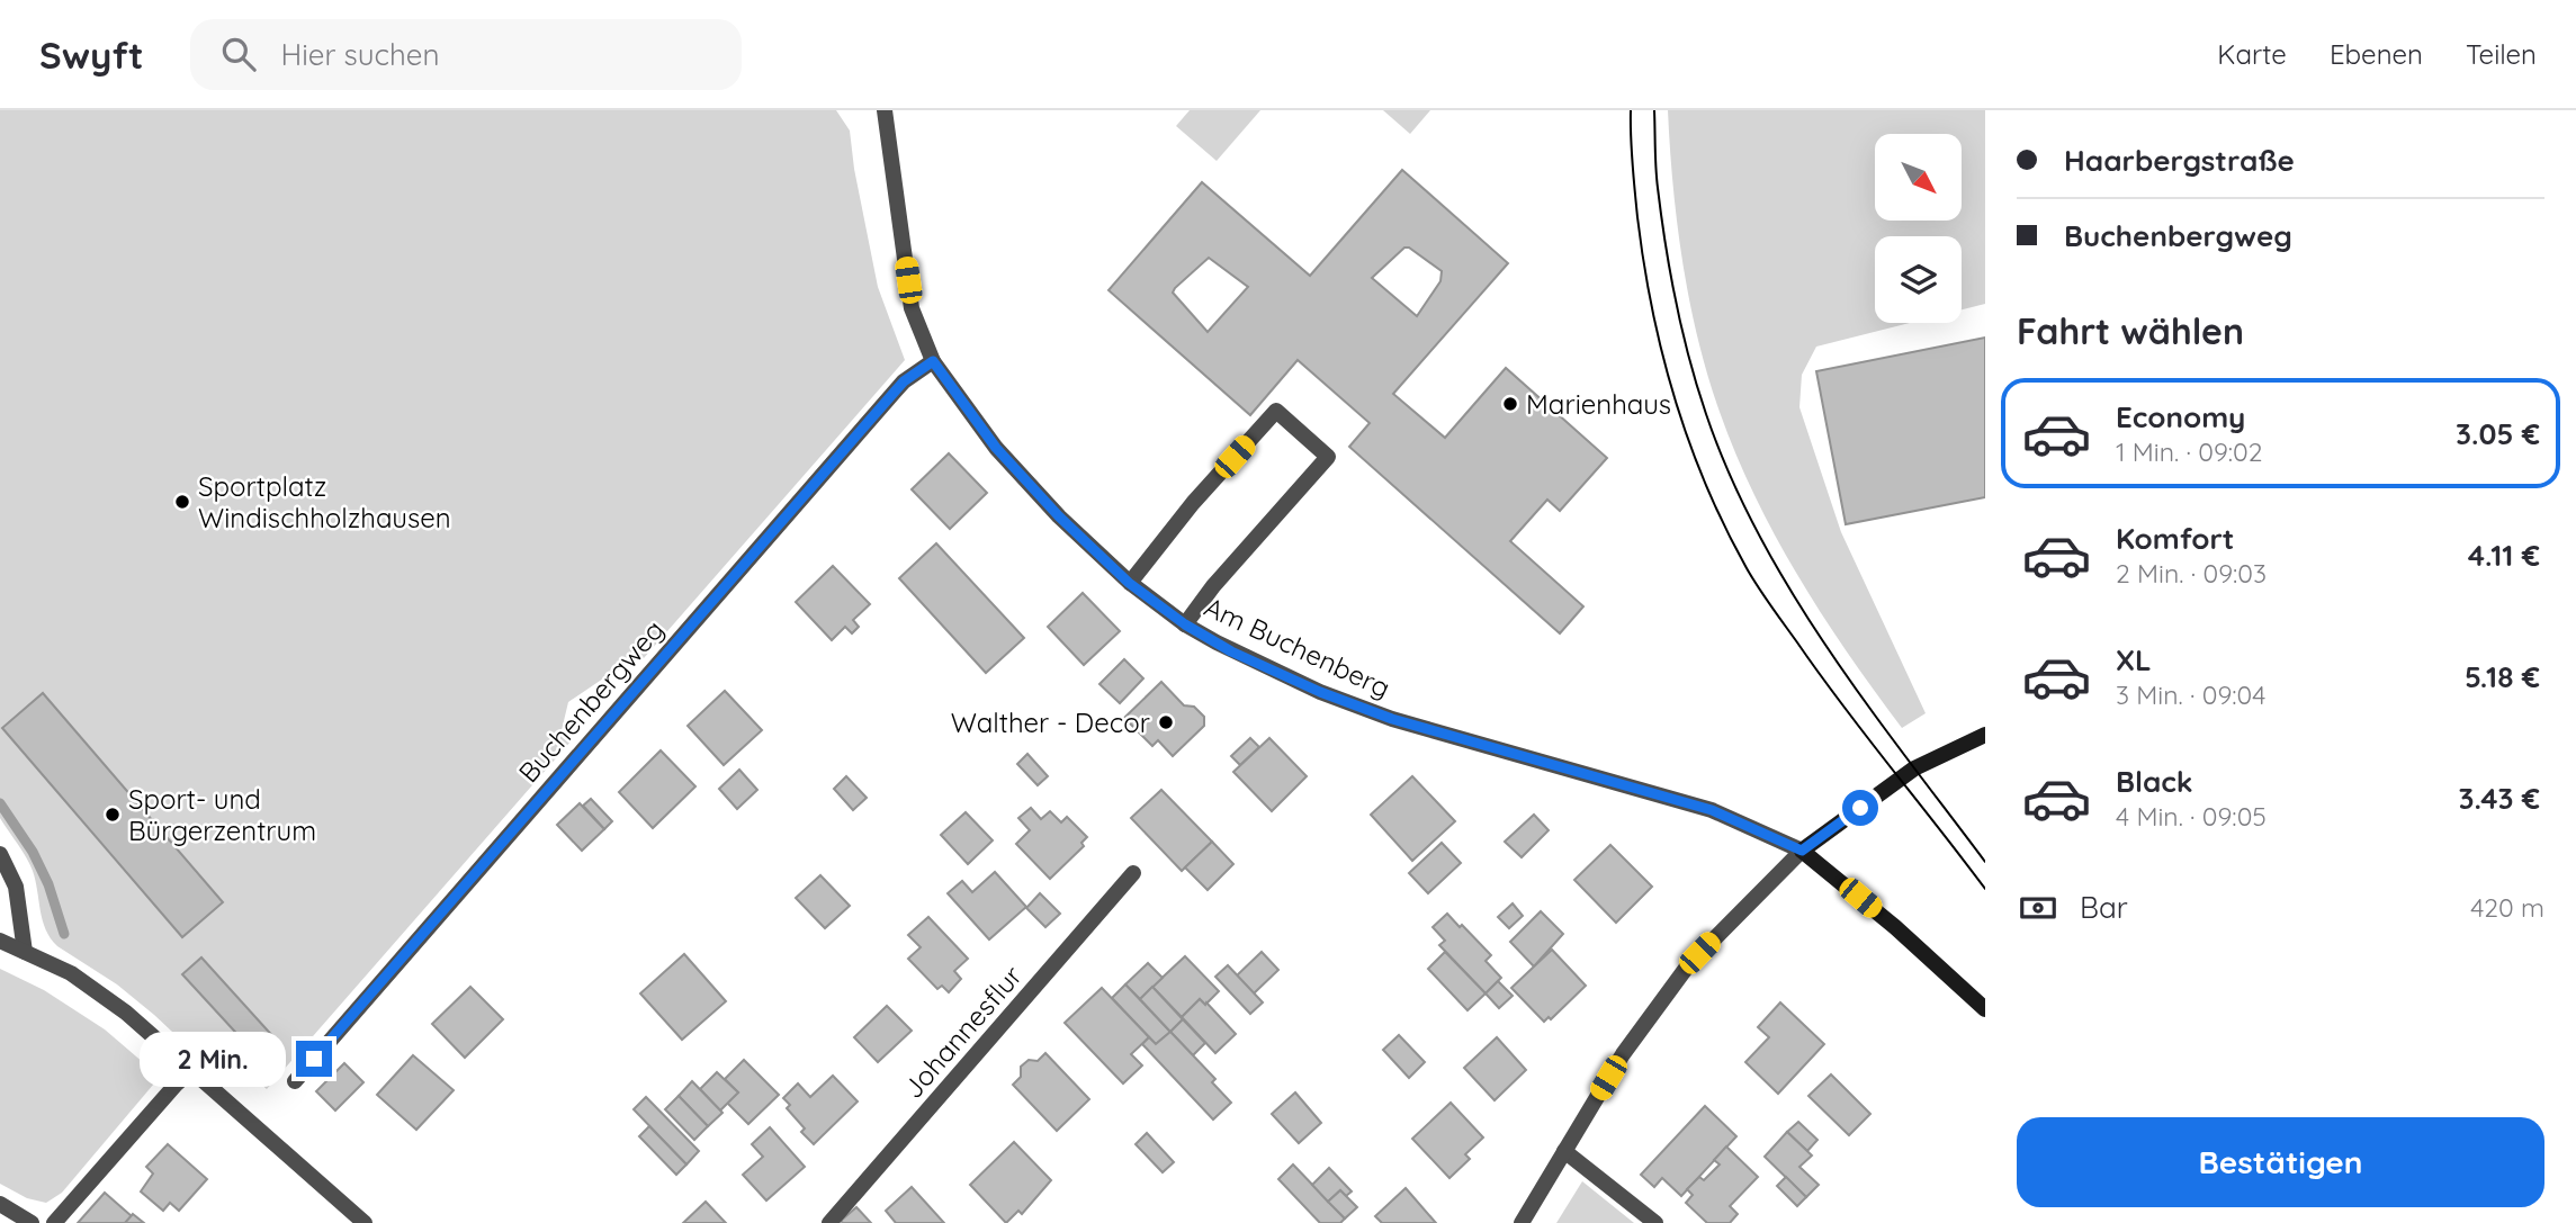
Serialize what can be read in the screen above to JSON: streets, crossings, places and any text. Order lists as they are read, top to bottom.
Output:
{
  "streets": {
    "street": ["Am Buchenberg", "Buchenbergweg", "Johannesflur"]
  },
  "crossings": [
    ["Am Buchenberg", "Buchenbergweg"]
  ],
  "places": [
    "Marienhaus",
    "Sportplatz Windischholzhausen",
    "Walther - Decor",
    "Sport- und Bürgerzentrum"
  ],
  "north": "bottom right",
  "page": {
    "header": "Swyft",
    "search": "Hier suchen",
    "nav": ["Karte", "Ebenen", "Teilen"],
    "banner": ["Haarbergstraße", "Buchenbergweg"],
    "heading": "Fahrt wählen",
    "list": [
      {
        "name": "Economy",
        "note": "1 Min. · 09:02",
        "value": "3.05 €"
      },
      {
        "name": "Komfort",
        "note": "2 Min. · 09:03",
        "value": "4.11 €"
      },
      {
        "name": "XL",
        "note": "3 Min. · 09:04",
        "value": "5.18 €"
      },
      {
        "name": "Black",
        "note": "4 Min. · 09:05",
        "value": "3.43 €"
      }
    ],
    "pay": ["Bar", "420 m"],
    "bubble": "2 Min.",
    "buttons": "Bestätigen"
  }
}
